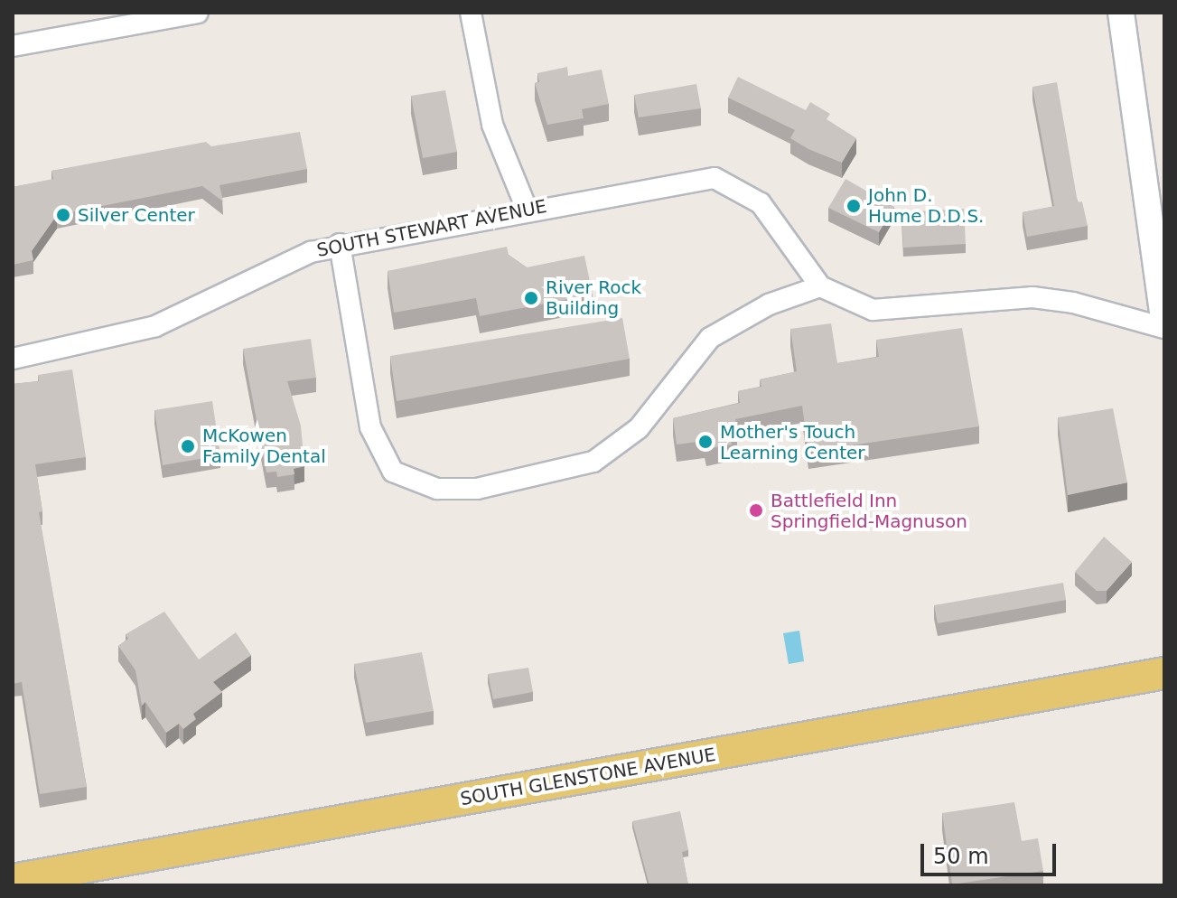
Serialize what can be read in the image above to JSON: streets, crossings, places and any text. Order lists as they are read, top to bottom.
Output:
{
  "streets": {
    "main road": ["SOUTH GLENSTONE AVENUE"],
    "street": ["SOUTH STEWART AVENUE"]
  },
  "places": [
    "John D. Hume D.D.S.",
    "Silver Center",
    "River Rock Building",
    "Mother's Touch Learning Center",
    "McKowen Family Dental",
    "Battlefield Inn Springfield-Magnuson"
  ],
  "scale_bar": "50 m"
}
